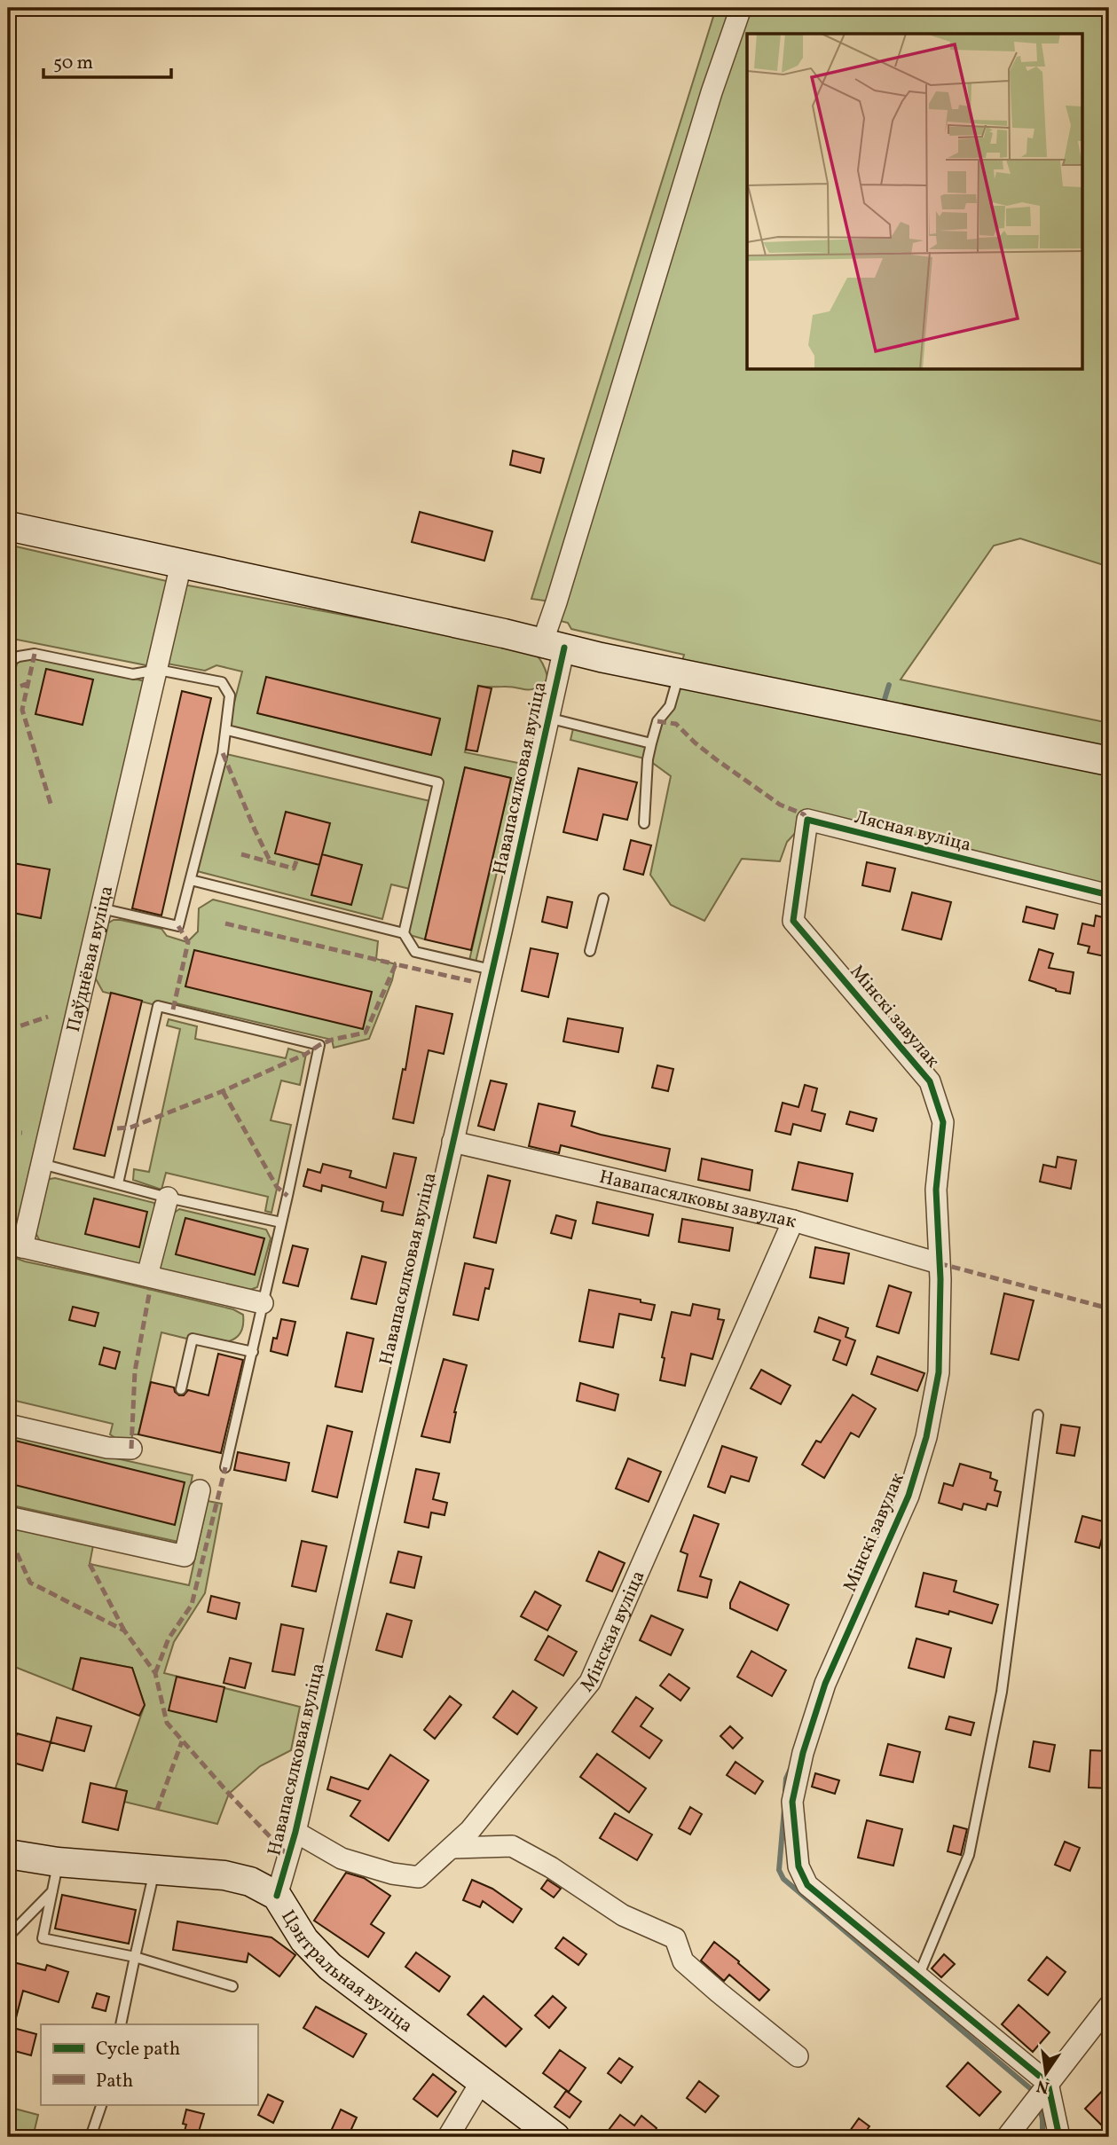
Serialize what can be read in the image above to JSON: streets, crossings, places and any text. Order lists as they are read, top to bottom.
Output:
{
  "streets": {
    "main road": ["Цэнтральная вуліца"],
    "street": [
      "Навапасялковая вуліца",
      "Лясная вуліца",
      "Паўднёвая вуліца",
      "Мінскі завулак",
      "Навапасялковы завулак",
      "Мінская вуліца"
    ]
  },
  "crossings": [
    ["Навапасялковая вуліца", "Навапасялковы завулак"],
    ["Навапасялковая вуліца", "Мінская вуліца"],
    ["Навапасялковая вуліца", "Цэнтральная вуліца"],
    ["Лясная вуліца", "Мінскі завулак"],
    ["Мінскі завулак", "Навапасялковы завулак"],
    ["Навапасялковы завулак", "Мінская вуліца"]
  ],
  "legend": ["Cycle path", "Path"],
  "scale_bar": "50 m",
  "north": "bottom"
}
